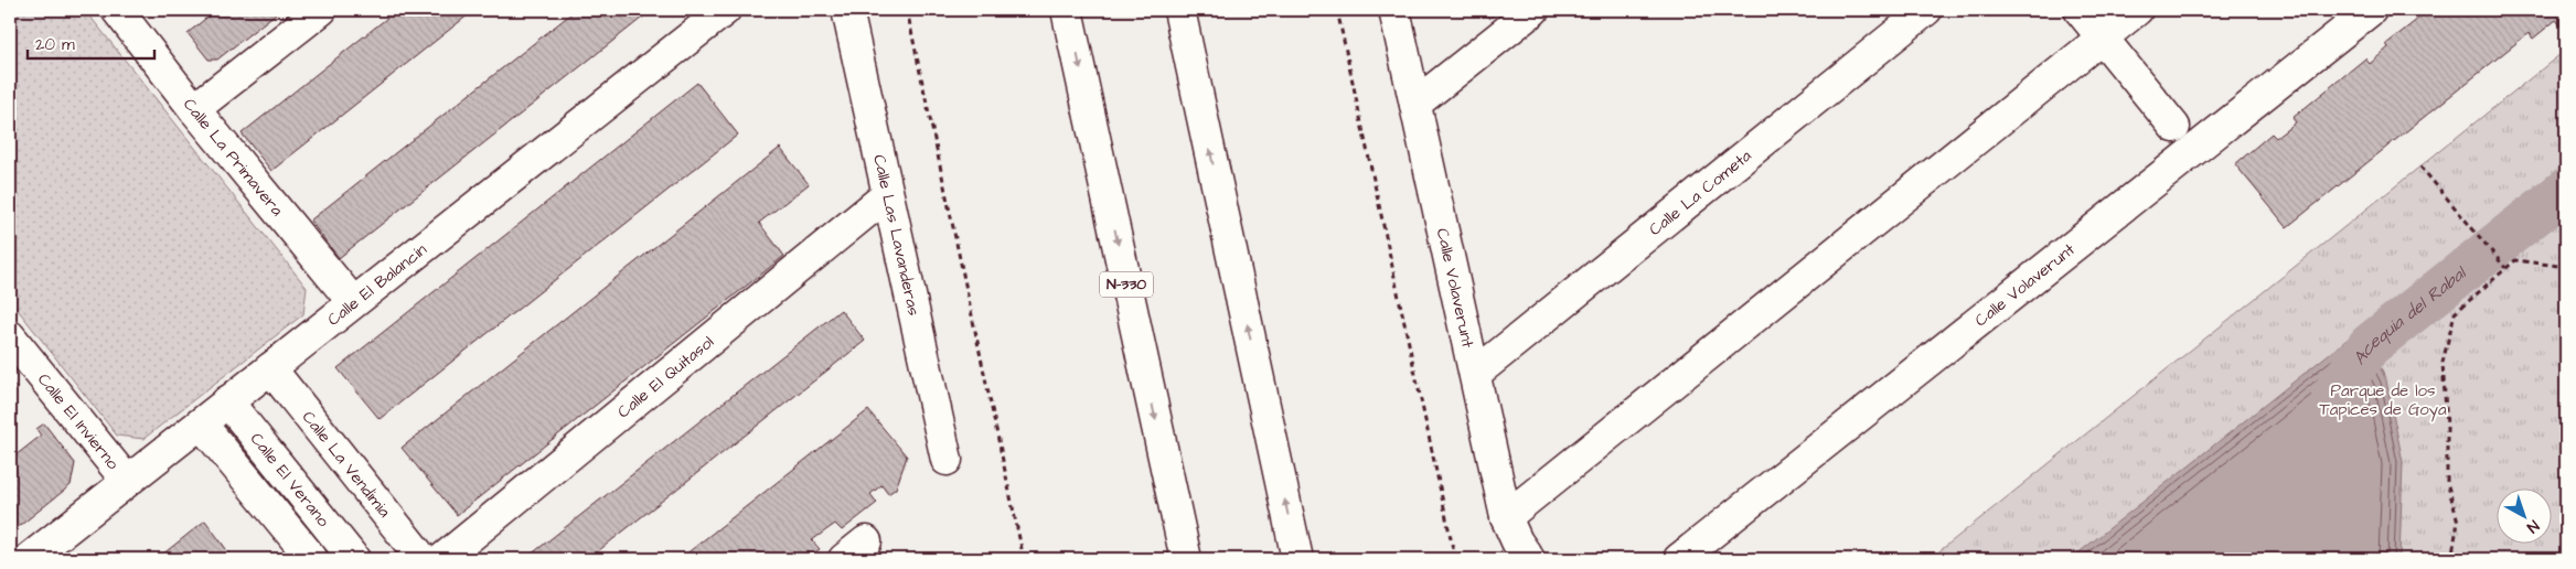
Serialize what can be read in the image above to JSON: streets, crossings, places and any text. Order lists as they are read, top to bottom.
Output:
{
  "streets": {
    "main road": [
      "Calle La Primavera",
      "Calle La Cometa",
      "Calle Las Lavanderas",
      "Calle El Balancín",
      "N-330",
      "Calle Volaverunt",
      "Calle El Quitasol",
      "Calle El Invierno",
      "Calle La Vendimia",
      "Calle El Verano"
    ]
  },
  "crossings": [
    ["Calle La Primavera", "Calle El Balancín"],
    ["Calle La Cometa", "Calle Volaverunt"],
    ["Calle Las Lavanderas", "Calle El Quitasol"],
    ["Calle El Balancín", "Calle El Invierno"],
    ["Calle El Balancín", "Calle La Vendimia"],
    ["Calle El Balancín", "Calle El Verano"]
  ],
  "water": ["Acequia del Rabal"],
  "parks": ["Parque de los Tapices de Goya"],
  "scale_bar": "20 m",
  "north": "bottom right"
}
